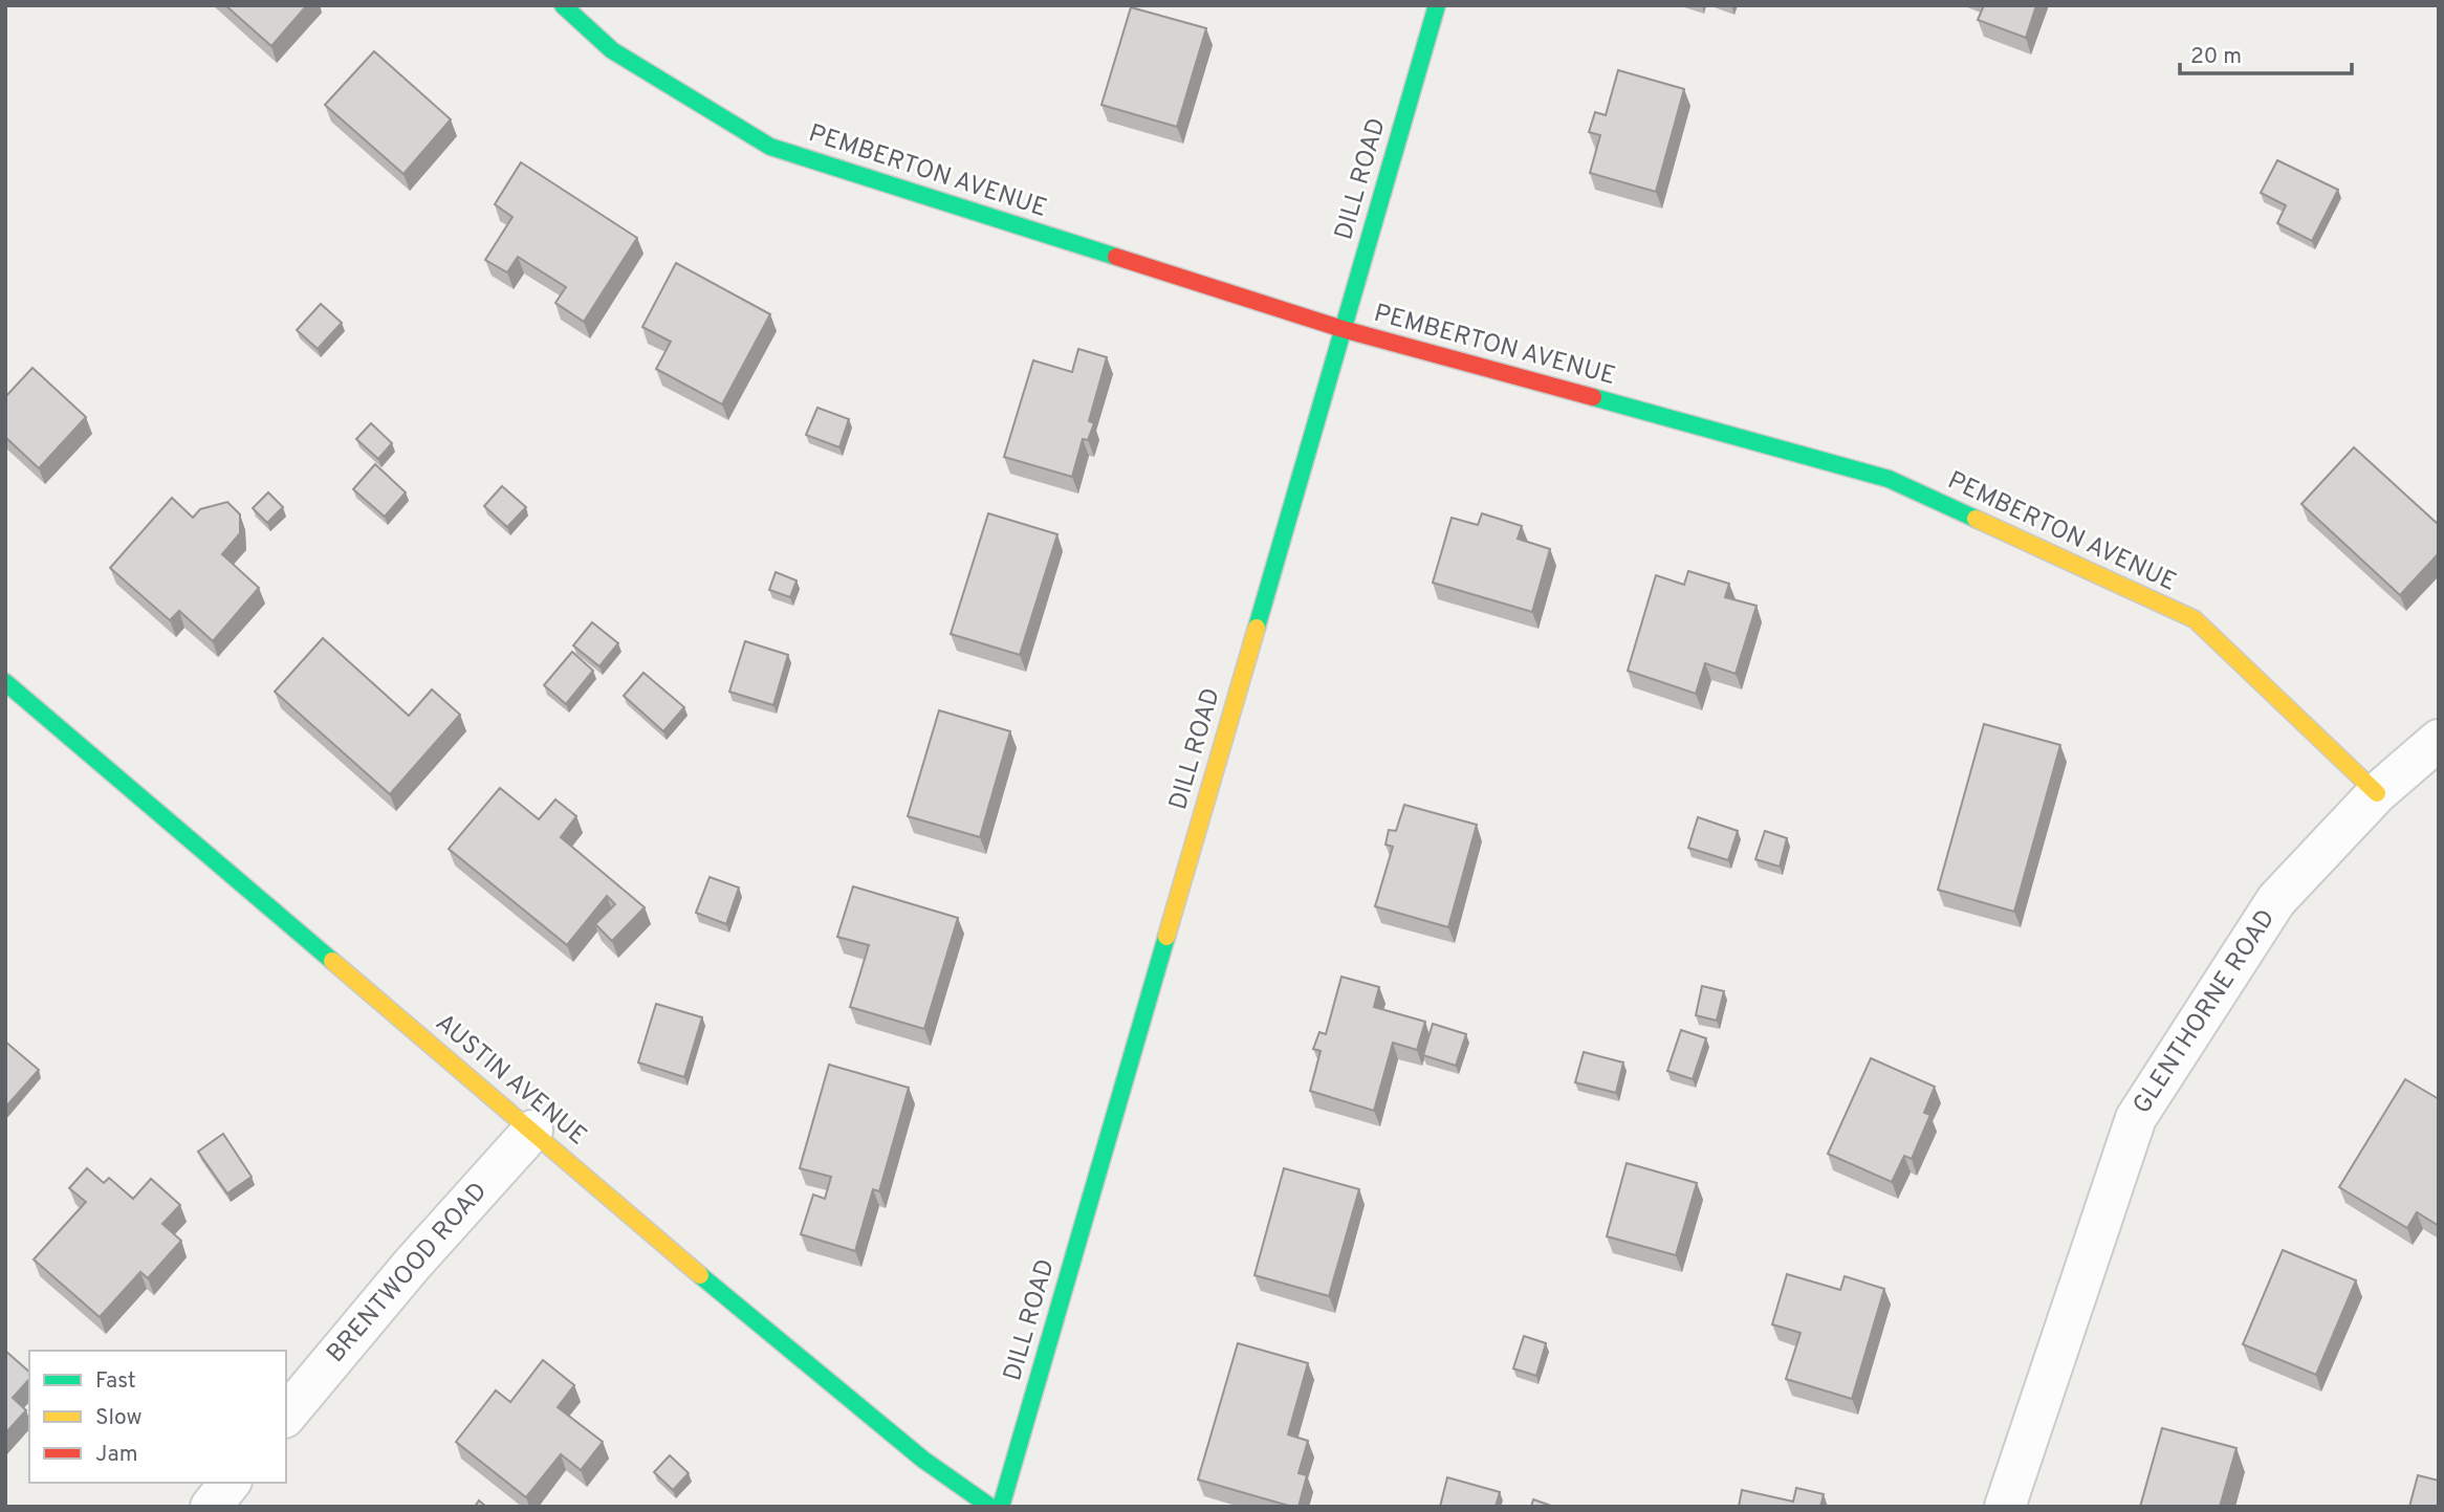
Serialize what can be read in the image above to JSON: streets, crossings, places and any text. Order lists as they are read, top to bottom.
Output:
{
  "streets": {
    "street": [
      "PEMBERTON AVENUE",
      "DILL ROAD",
      "GLENTHORNE ROAD",
      "AUSTIN AVENUE",
      "BRENTWOOD ROAD"
    ]
  },
  "crossings": [
    ["PEMBERTON AVENUE", "DILL ROAD"],
    ["PEMBERTON AVENUE", "GLENTHORNE ROAD"],
    ["AUSTIN AVENUE", "BRENTWOOD ROAD"]
  ],
  "legend": ["Fast", "Slow", "Jam"],
  "scale_bar": "20 m"
}
